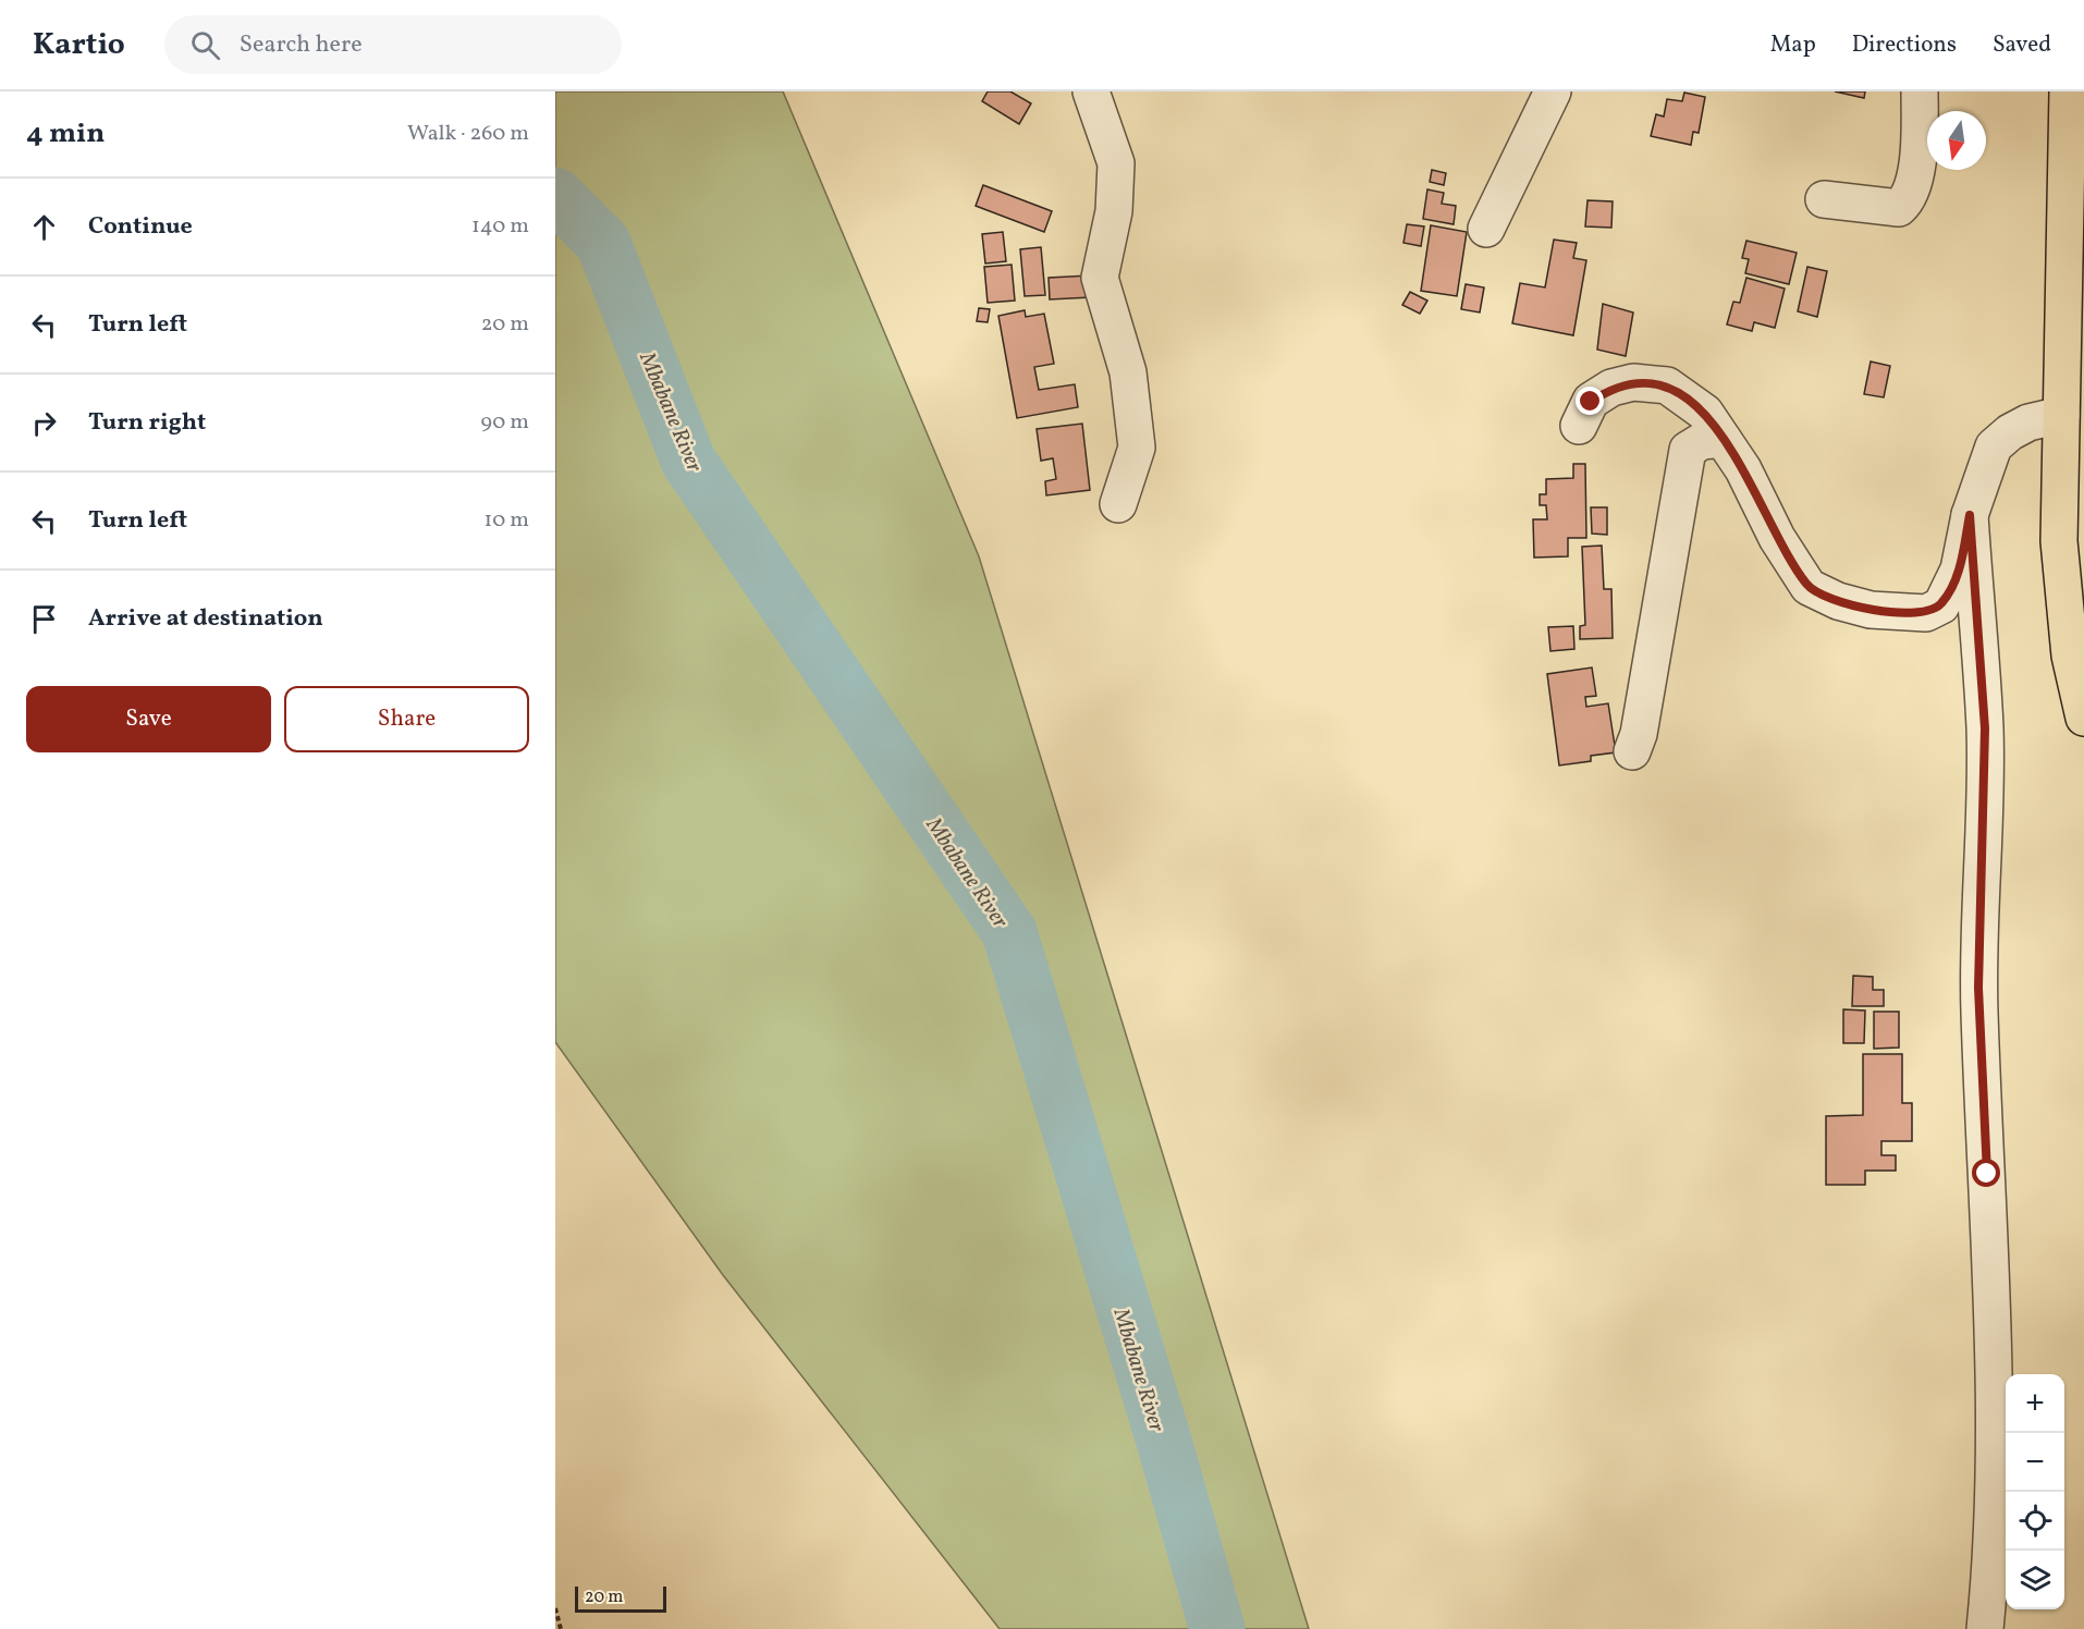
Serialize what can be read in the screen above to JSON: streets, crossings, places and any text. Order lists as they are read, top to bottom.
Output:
{
  "water": ["Mbabane River"],
  "scale_bar": "20 m",
  "north": "bottom",
  "page": {
    "header": "Kartio",
    "search": "Search here",
    "nav": ["Map", "Directions", "Saved"],
    "heading": ["4 min", "Walk · 260 m"],
    "list": [
      ["Continue", "140 m"],
      ["Turn left", "20 m"],
      ["Turn right", "90 m"],
      ["Turn left", "10 m"],
      "Arrive at destination"
    ],
    "buttons": ["Save", "Share"],
    "map_buttons": ["+", "−"],
    "scale": "20 m"
  }
}
